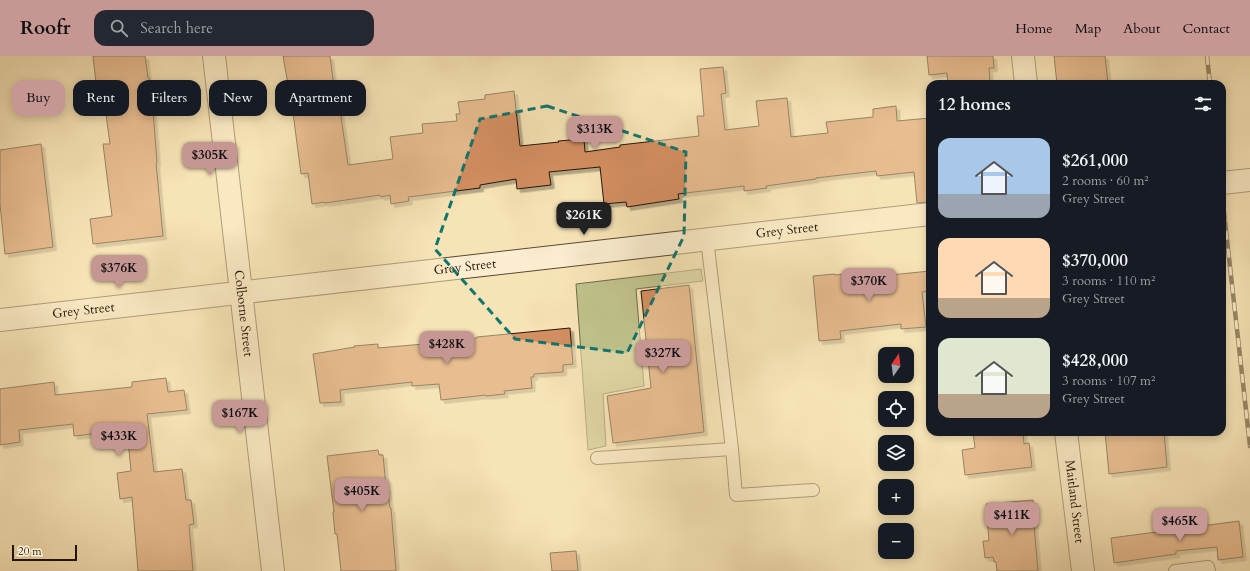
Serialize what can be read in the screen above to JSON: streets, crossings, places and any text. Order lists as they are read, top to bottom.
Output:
{
  "streets": {
    "street": ["Grey Street", "Colborne Street", "Maitland Street"]
  },
  "crossings": [
    ["Grey Street", "Colborne Street"]
  ],
  "scale_bar": "20 m",
  "north": "top",
  "page": {
    "header": "Roofr",
    "search": "Search here",
    "nav": [
      "Home",
      "Map",
      "About",
      "Contact"
    ],
    "chip": [
      "Buy",
      "Rent",
      "Filters",
      "New",
      "Apartment"
    ],
    "heading": "12 homes",
    "price": [
      "$313K",
      "$305K",
      "$261K",
      "$376K",
      "$370K",
      "$428K",
      "$327K",
      "$167K",
      "$433K",
      "$405K",
      "$411K",
      "$465K"
    ],
    "list": [
      {
        "name": "$261,000",
        "note": "2 rooms · 60 m² · Grey Street"
      },
      {
        "name": "$370,000",
        "note": "3 rooms · 110 m² · Grey Street"
      },
      {
        "name": "$428,000",
        "note": "3 rooms · 107 m² · Grey Street"
      }
    ],
    "map_buttons": ["+", "−"],
    "scale": "20 m"
  }
}
